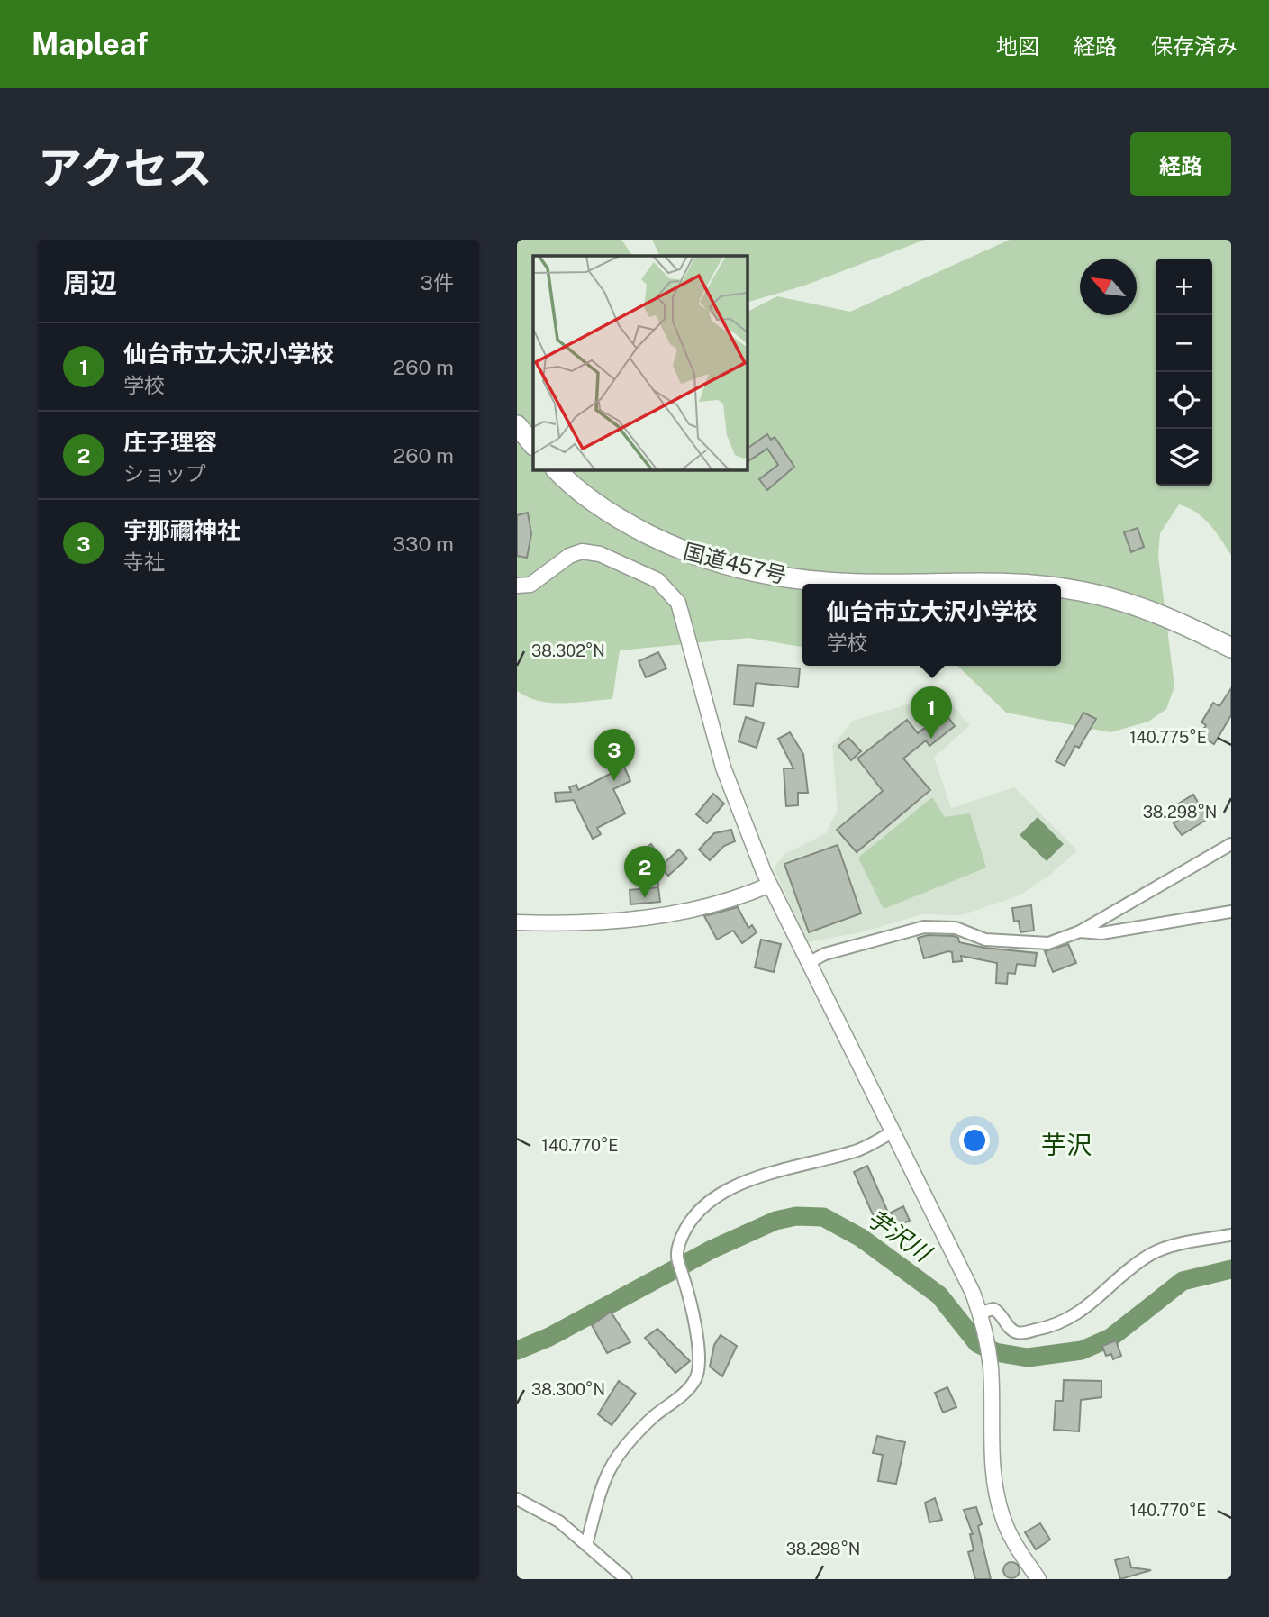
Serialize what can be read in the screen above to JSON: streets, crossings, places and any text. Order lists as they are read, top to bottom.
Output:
{
  "streets": {
    "highway": ["国道457号"]
  },
  "districts": ["芋沢"],
  "water": ["芋沢川"],
  "north": "top left",
  "page": {
    "header": "Mapleaf",
    "nav": ["地図", "経路", "保存済み"],
    "title": "アクセス",
    "buttons": "経路",
    "heading": ["周辺", "3件"],
    "map_buttons": ["+", "−"],
    "list": [
      {
        "mark": "1",
        "name": "仙台市立大沢小学校",
        "note": "学校",
        "value": "260 m"
      },
      {
        "mark": "2",
        "name": "庄子理容",
        "note": "ショップ",
        "value": "260 m"
      },
      {
        "mark": "3",
        "name": "宇那禰神社",
        "note": "寺社",
        "value": "330 m"
      }
    ],
    "popup": ["仙台市立大沢小学校", "学校"],
    "pins": ["1", "3", "2"]
  },
  "coordinates": [
    "38.302°N",
    "140.775°E",
    "38.298°N",
    "140.770°E",
    "38.300°N"
  ]
}
